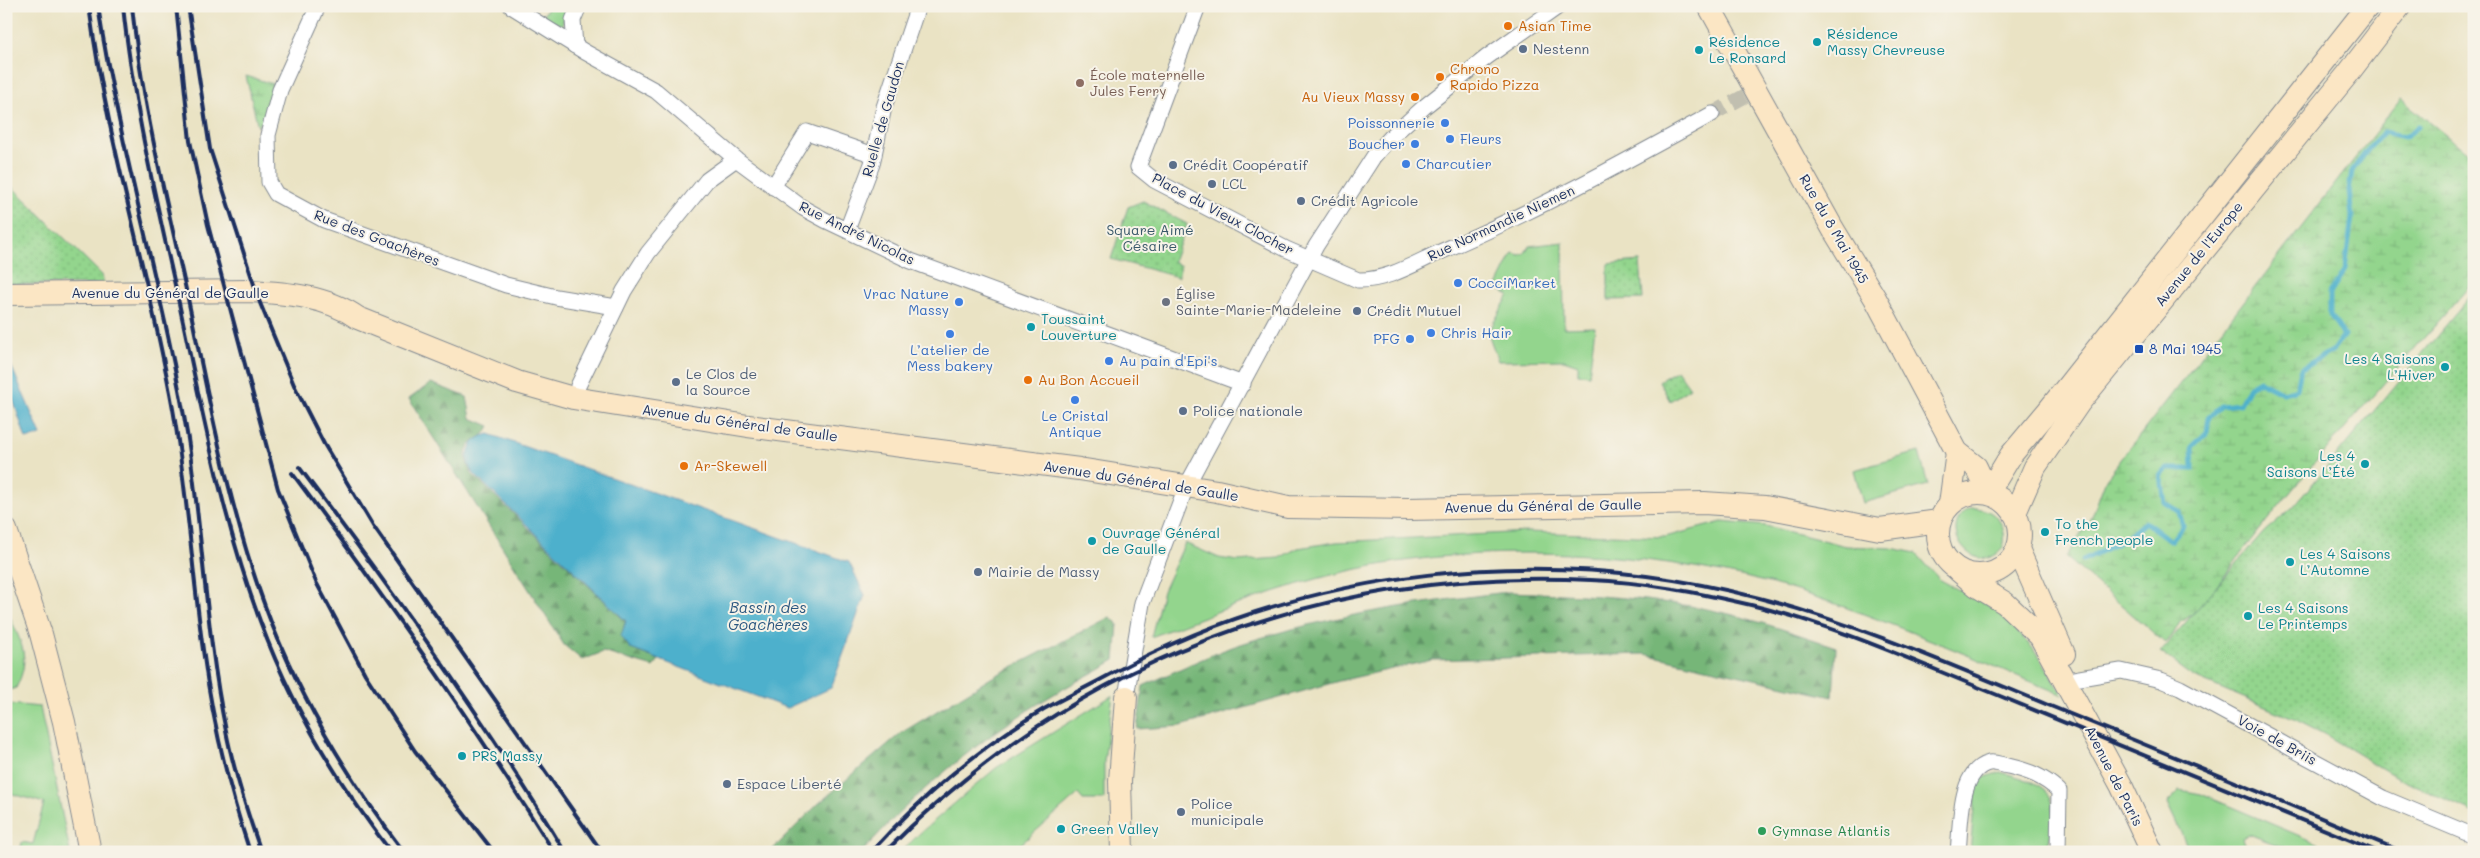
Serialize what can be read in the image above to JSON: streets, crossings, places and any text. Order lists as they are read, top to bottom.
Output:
{
  "streets": {
    "main road": [
      "Rue du 8 Mai 1945",
      "Avenue de l'Europe",
      "Avenue du Général de Gaulle",
      "Avenue de Paris"
    ],
    "street": [
      "Ruelle de Gaudon",
      "Place du Vieux Clocher",
      "Rue Normandie Niemen",
      "Rue André Nicolas",
      "Rue des Goachères",
      "Voie de Briis"
    ]
  },
  "crossings": [
    ["Ruelle de Gaudon", "Rue André Nicolas"],
    ["Place du Vieux Clocher", "Rue Normandie Niemen"],
    ["Rue du 8 Mai 1945", "Avenue de l'Europe"],
    ["Rue du 8 Mai 1945", "Avenue du Général de Gaulle"],
    ["Rue du 8 Mai 1945", "Avenue de Paris"],
    ["Avenue de l'Europe", "Avenue du Général de Gaulle"],
    ["Avenue de l'Europe", "Avenue de Paris"],
    ["Avenue du Général de Gaulle", "Avenue de Paris"],
    ["Voie de Briis", "Avenue de Paris"]
  ],
  "water": ["Bassin des Goachères"],
  "parks": ["Square Aimé Césaire"],
  "places": {
    "other": [
      "Asian Time",
      "Résidence Massy Chevreuse",
      "Nestenn",
      "Résidence Le Ronsard",
      "Chrono Rapido Pizza",
      "École maternelle Jules Ferry",
      "Au Vieux Massy",
      "Poissonnerie",
      "Fleurs",
      "Boucher",
      "Charcutier",
      "Crédit Coopératif",
      "LCL",
      "Crédit Agricole",
      "CocciMarket",
      "Vrac Nature Massy",
      "Église Sainte-Marie-Madeleine",
      "Crédit Mutuel",
      "Toussaint Louverture",
      "Chris Hair",
      "L’atelier de Mess bakery",
      "PFG",
      "Au pain d'Epi's",
      "Les 4 Saisons L’Hiver",
      "Au Bon Accueil",
      "Le Clos de la Source",
      "Le Cristal Antique",
      "Police nationale",
      "Les 4 Saisons L’Été",
      "Ar-Skewell",
      "To the French people",
      "Ouvrage Général de Gaulle",
      "Les 4 Saisons L’Automne",
      "Mairie de Massy",
      "Les 4 Saisons Le Printemps",
      "PRS Massy",
      "Espace Liberté",
      "Police municipale",
      "Green Valley",
      "Gymnase Atlantis"
    ],
    "transit": ["8 Mai 1945"]
  }
}
